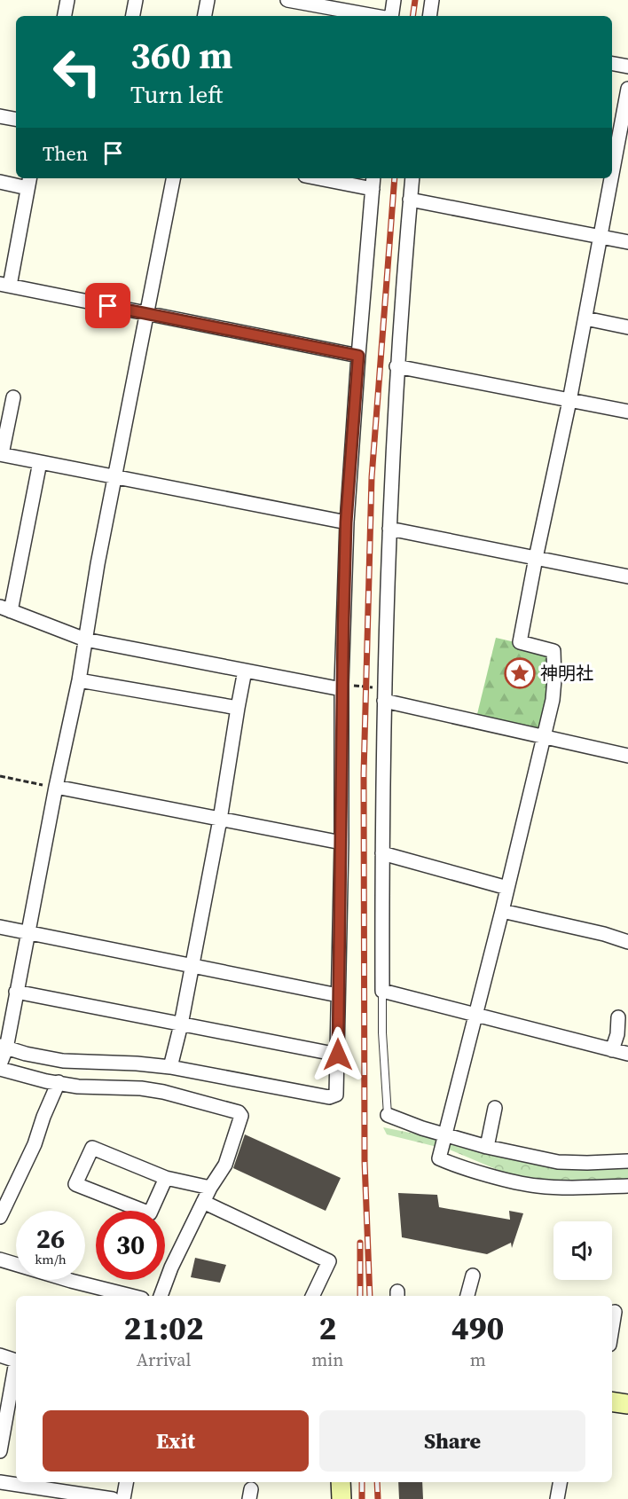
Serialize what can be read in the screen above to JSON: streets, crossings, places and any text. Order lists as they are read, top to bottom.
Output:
{
  "places": {
    "place": ["神明社"]
  },
  "page": {
    "turn": ["360 m", "Turn left"],
    "then": "Then",
    "speed": "26 km/h",
    "limit": "30",
    "eta": [
      "21:02",
      "Arrival",
      "2",
      "min",
      "490",
      "m"
    ],
    "buttons": ["Exit", "Share"]
  }
}
